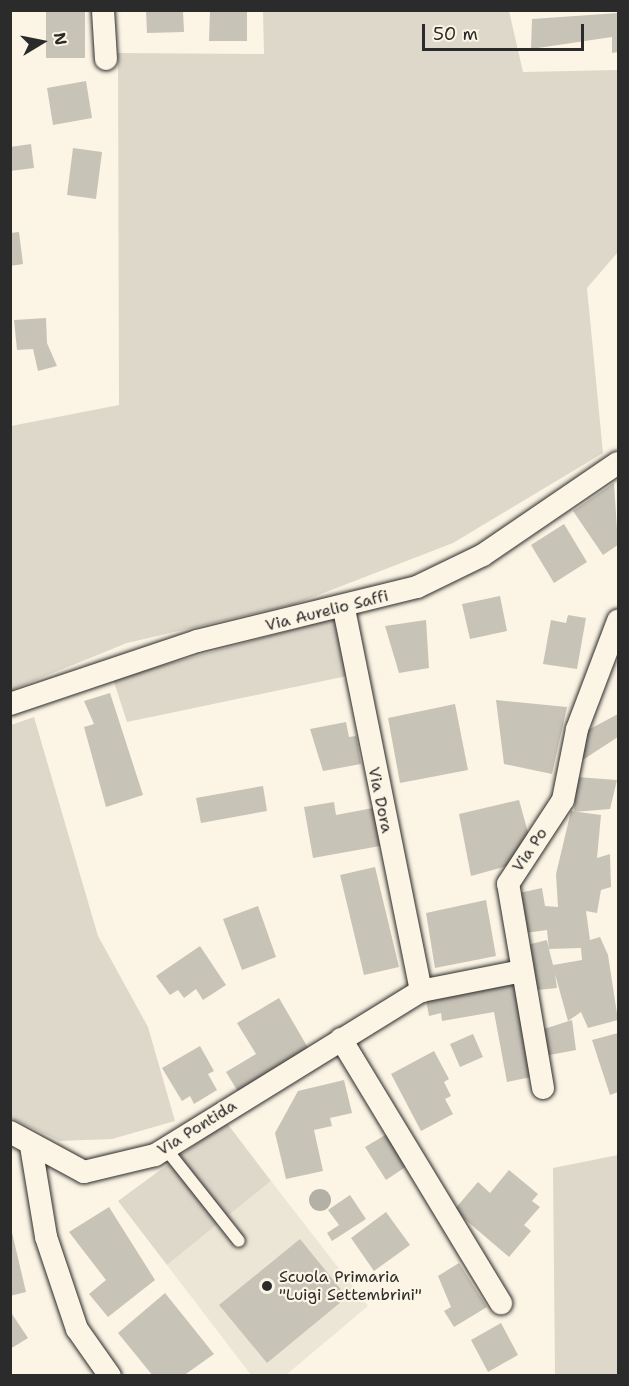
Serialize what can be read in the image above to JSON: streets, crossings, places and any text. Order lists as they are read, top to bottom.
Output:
{
  "streets": {
    "street": [
      "Via Aurelio Saffi",
      "Via Dora",
      "Via Po",
      "Via Pontida"
    ]
  },
  "crossings": [
    ["Via Aurelio Saffi", "Via Dora"],
    ["Via Dora", "Via Pontida"],
    ["Via Po", "Via Pontida"]
  ],
  "places": ["Scuola Primaria \"Luigi Settembrini\""],
  "scale_bar": "50 m",
  "north": "right"
}
